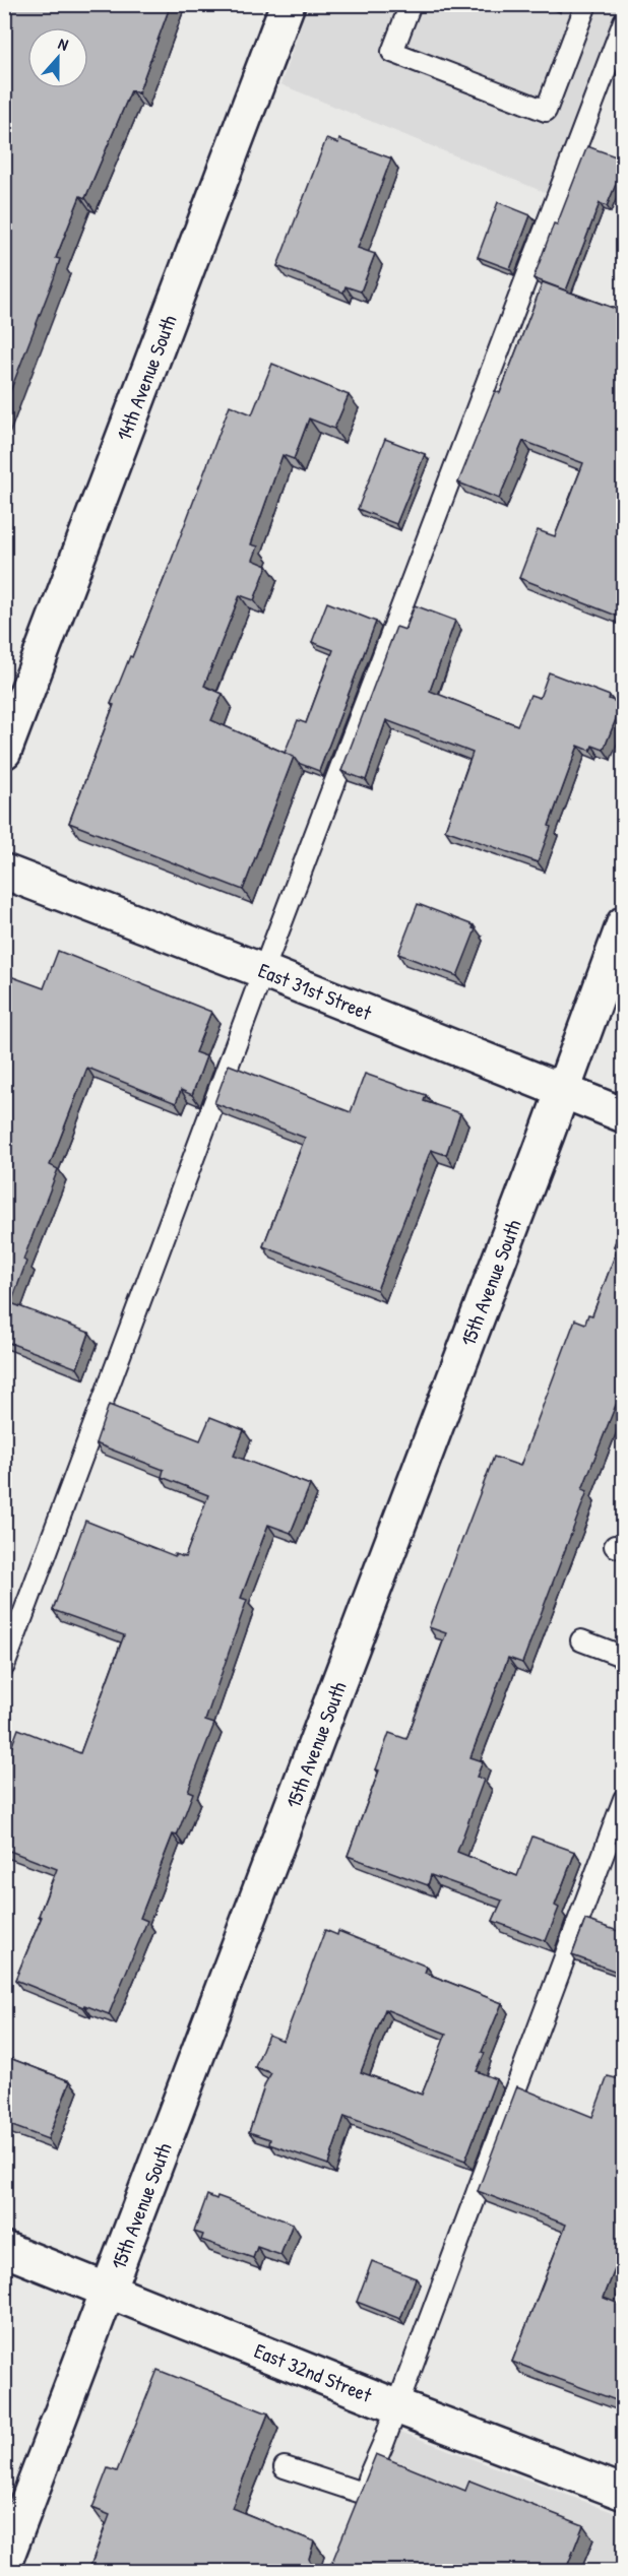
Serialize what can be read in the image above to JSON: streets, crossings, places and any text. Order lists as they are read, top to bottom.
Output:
{
  "streets": {
    "street": [
      "14th Avenue South",
      "East 31st Street",
      "15th Avenue South",
      "East 32nd Street"
    ]
  },
  "crossings": [
    ["East 31st Street", "15th Avenue South"],
    ["15th Avenue South", "East 32nd Street"]
  ],
  "north": "top"
}
